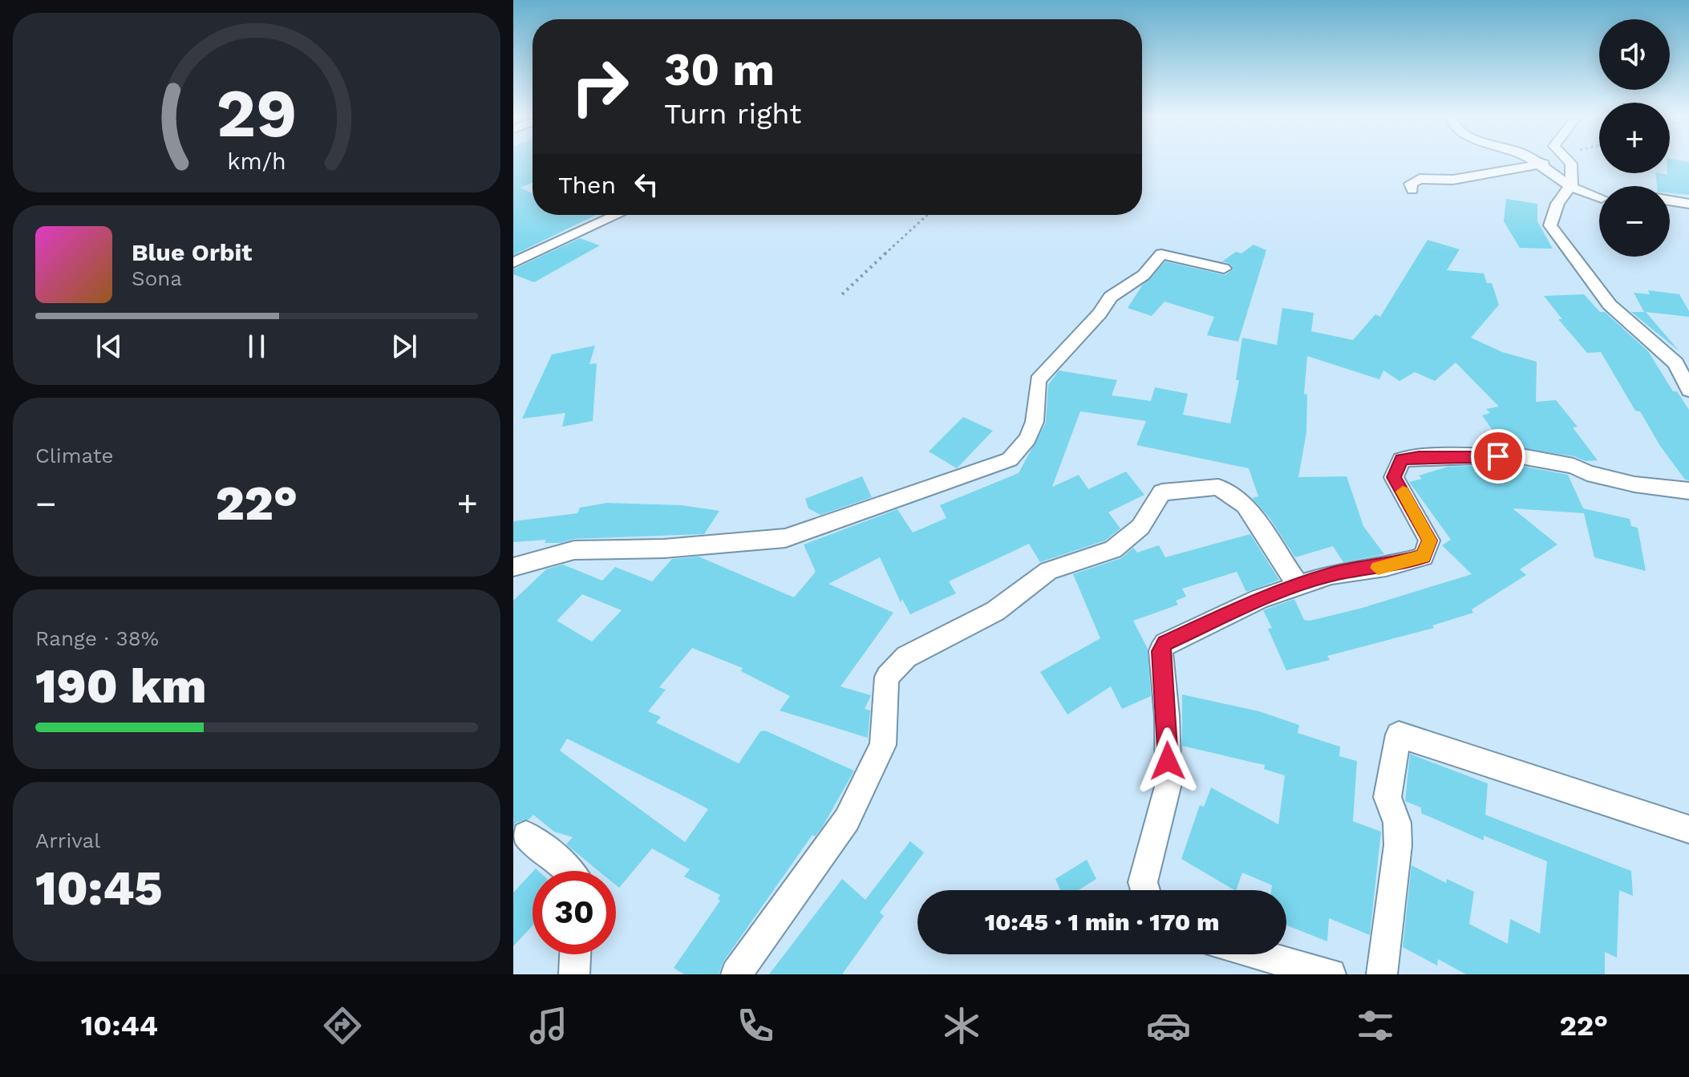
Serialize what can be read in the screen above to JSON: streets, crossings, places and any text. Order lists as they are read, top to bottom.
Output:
{
  "page": {
    "map_buttons": ["+", "−"],
    "turn": ["30 m", "Turn right"],
    "then": "Then",
    "song": ["Blue Orbit", "Sona"],
    "tile": [
      "Climate",
      ["Range · 38%", "190 km"],
      ["Arrival", "10:45"]
    ],
    "heat": ["−", "22°", "+"],
    "limit": "30",
    "trip": "10:45 · 1 min · 170 m",
    "tabs": ["10:44", "22°"],
    "gauge": ["29", "km/h"]
  }
}
